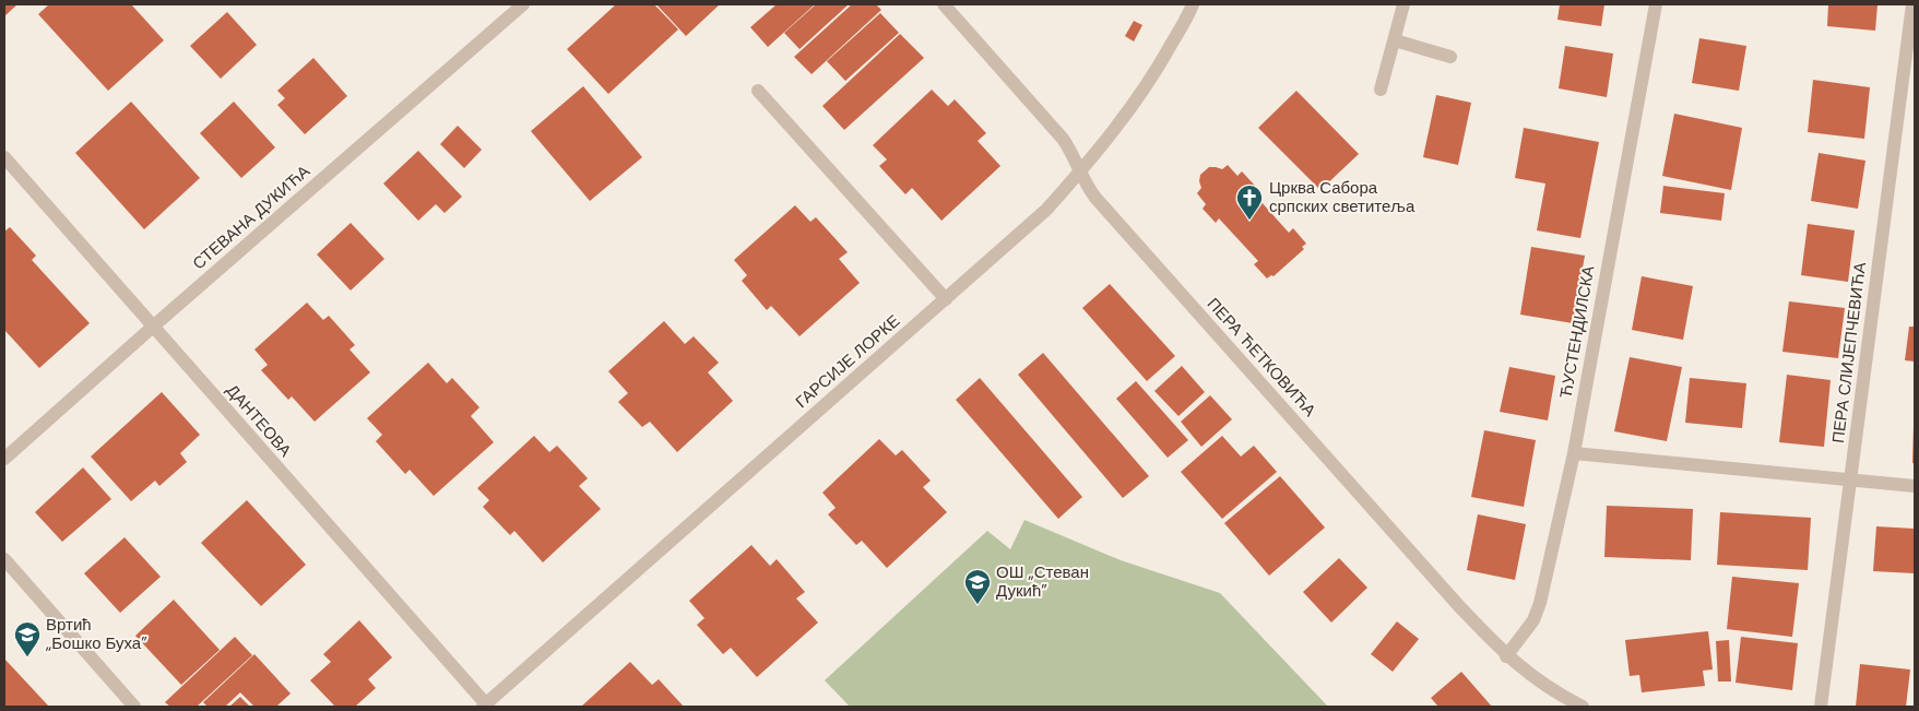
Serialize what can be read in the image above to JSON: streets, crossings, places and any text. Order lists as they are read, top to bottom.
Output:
{
  "streets": {
    "street": [
      "СТЕВАНА ДУКИЋА",
      "ЋУСТЕНДИЛСКА",
      "ПЕРА СЛИЈЕПЧЕВИЋА",
      "ПЕРА ЋЕТКОВИЋА",
      "ГАРСИЈЕ ЛОРКЕ",
      "ДАНТЕОВА"
    ]
  },
  "crossings": [
    ["СТЕВАНА ДУКИЋА", "ДАНТЕОВА"],
    ["ЋУСТЕНДИЛСКА", "ПЕРА ЋЕТКОВИЋА"],
    ["ПЕРА ЋЕТКОВИЋА", "ГАРСИЈЕ ЛОРКЕ"],
    ["ГАРСИЈЕ ЛОРКЕ", "ДАНТЕОВА"]
  ],
  "places": {
    "church": ["Црква Сабора српских светитеља"],
    "school or university": ["ОШ „Стеван Дукић”", "Вртић „Бошко Буха”"]
  }
}
